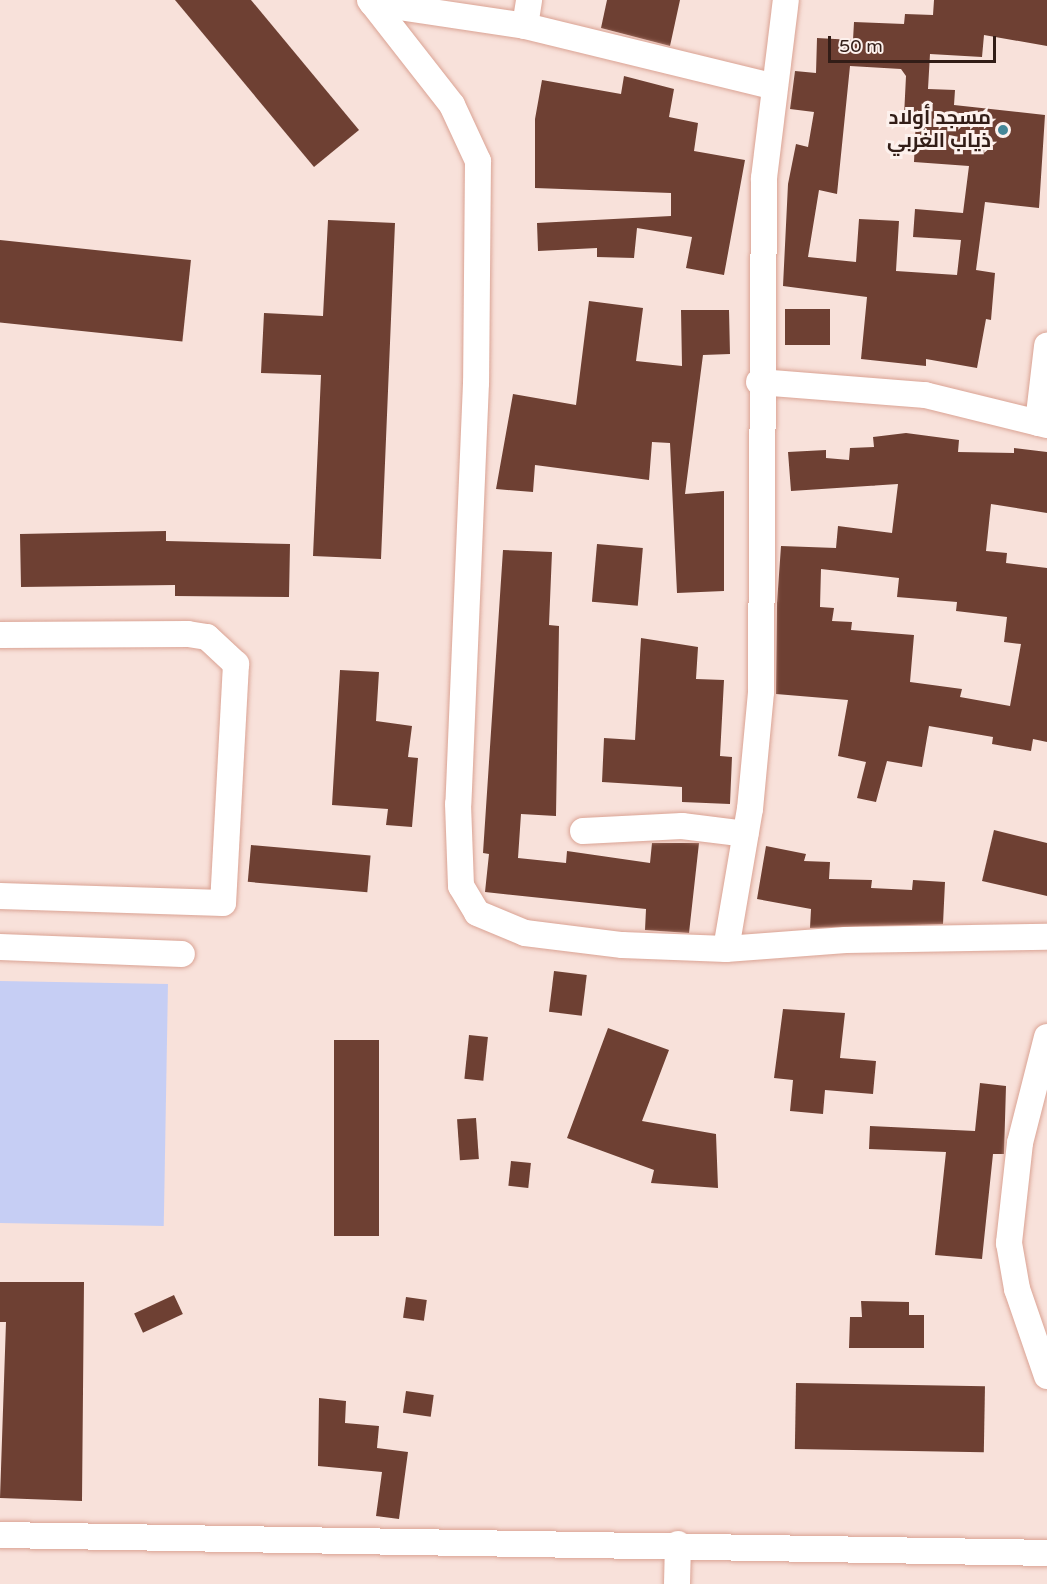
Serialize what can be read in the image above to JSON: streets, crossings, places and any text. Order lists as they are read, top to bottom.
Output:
{
  "places": ["مسجد أولاد ذياب الغربي"],
  "scale_bar": "50 m"
}
